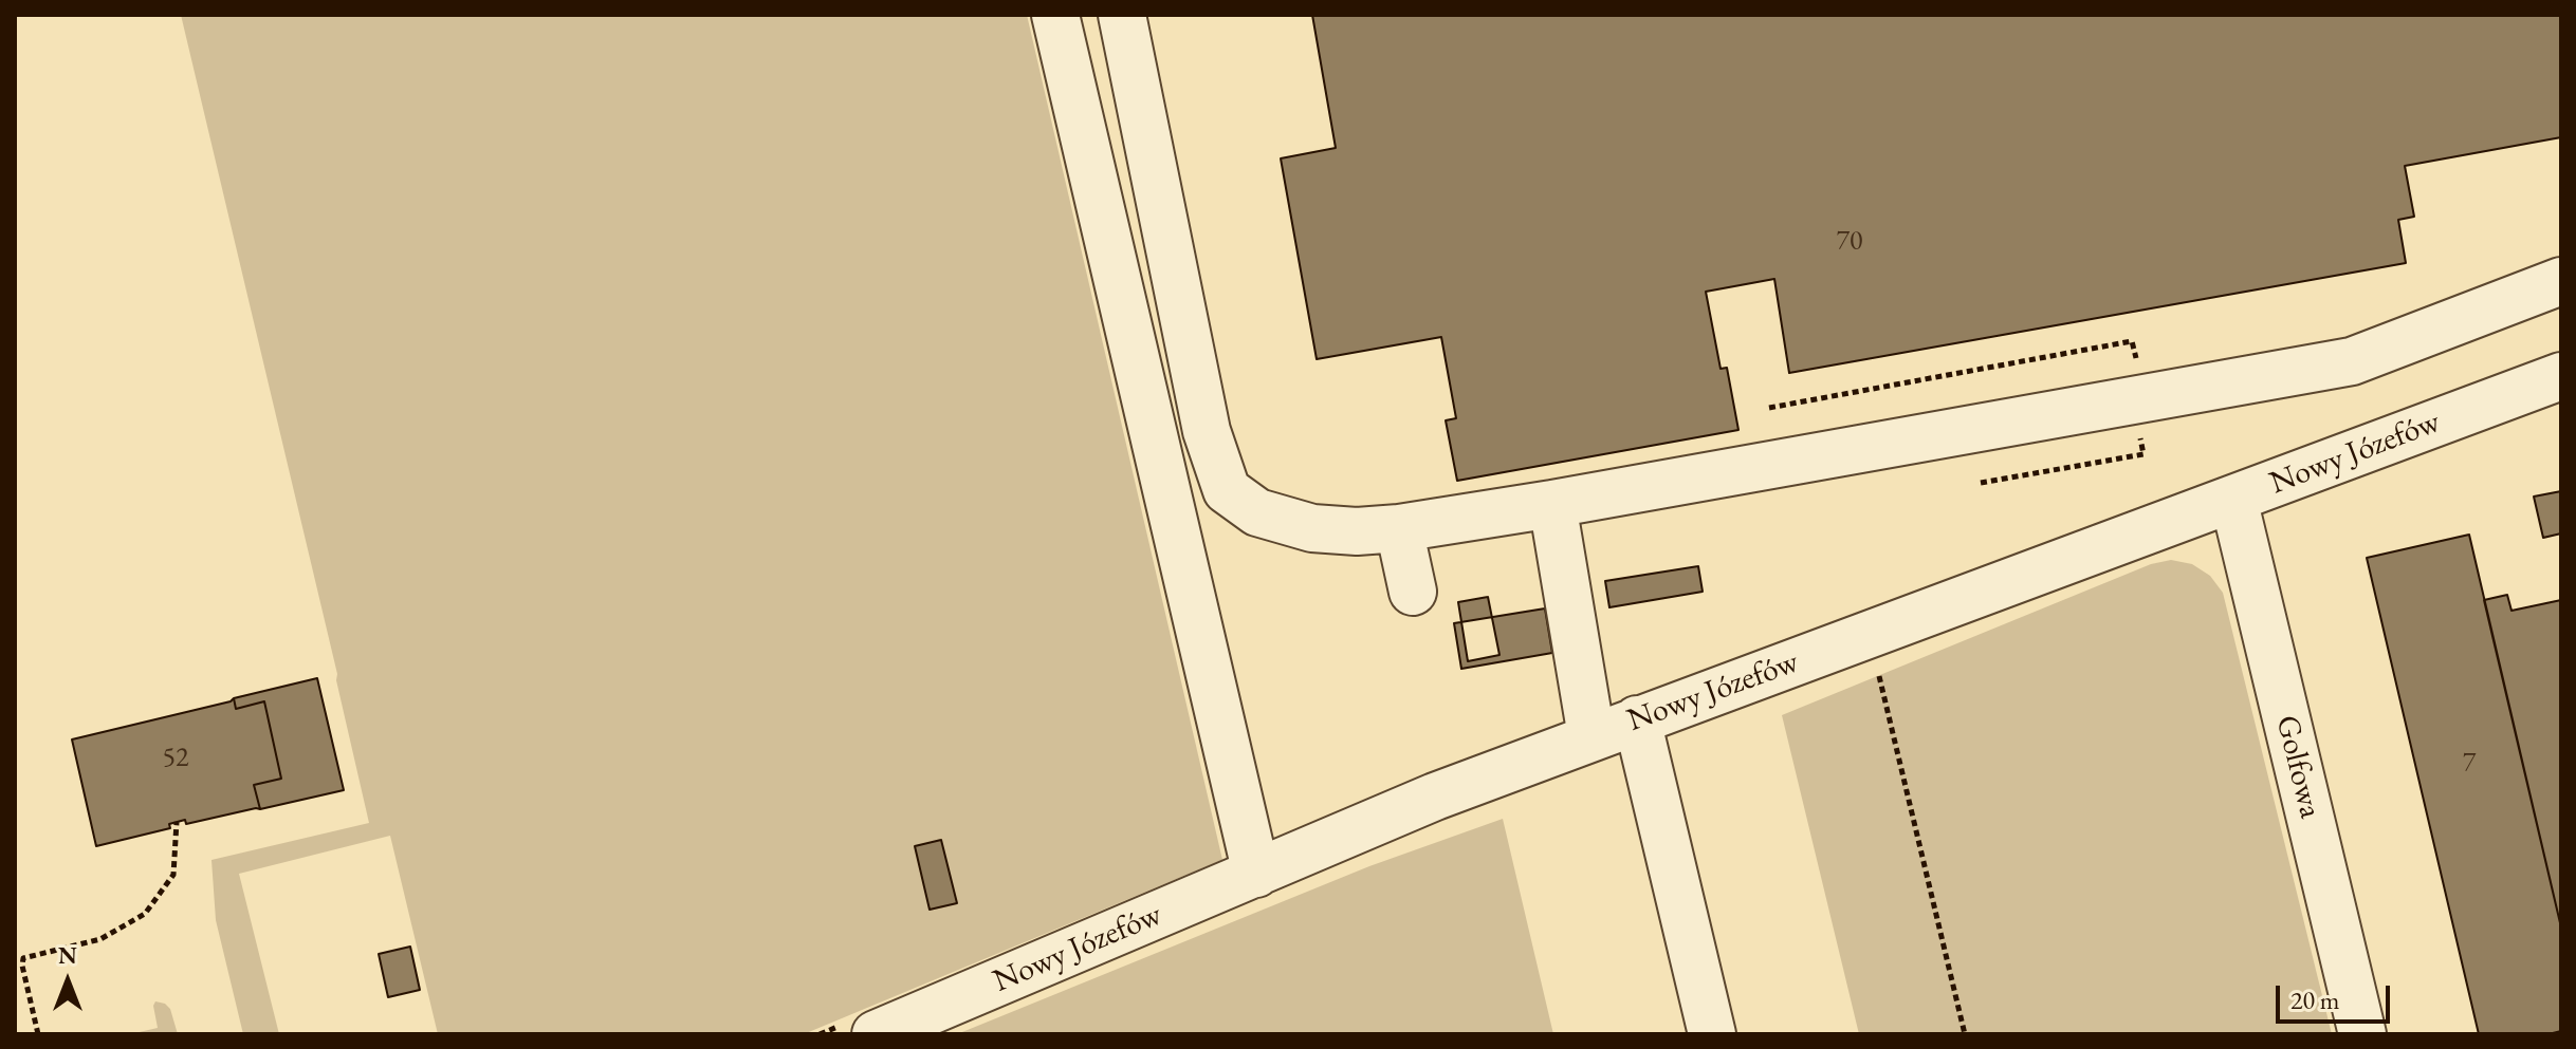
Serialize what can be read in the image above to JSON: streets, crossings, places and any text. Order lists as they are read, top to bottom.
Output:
{
  "streets": {
    "street": ["Nowy Józefów", "Golfowa"]
  },
  "crossings": [
    ["Nowy Józefów", "Golfowa"]
  ],
  "house_numbers": ["70", "52", "7"],
  "scale_bar": "20 m",
  "north": "top"
}
